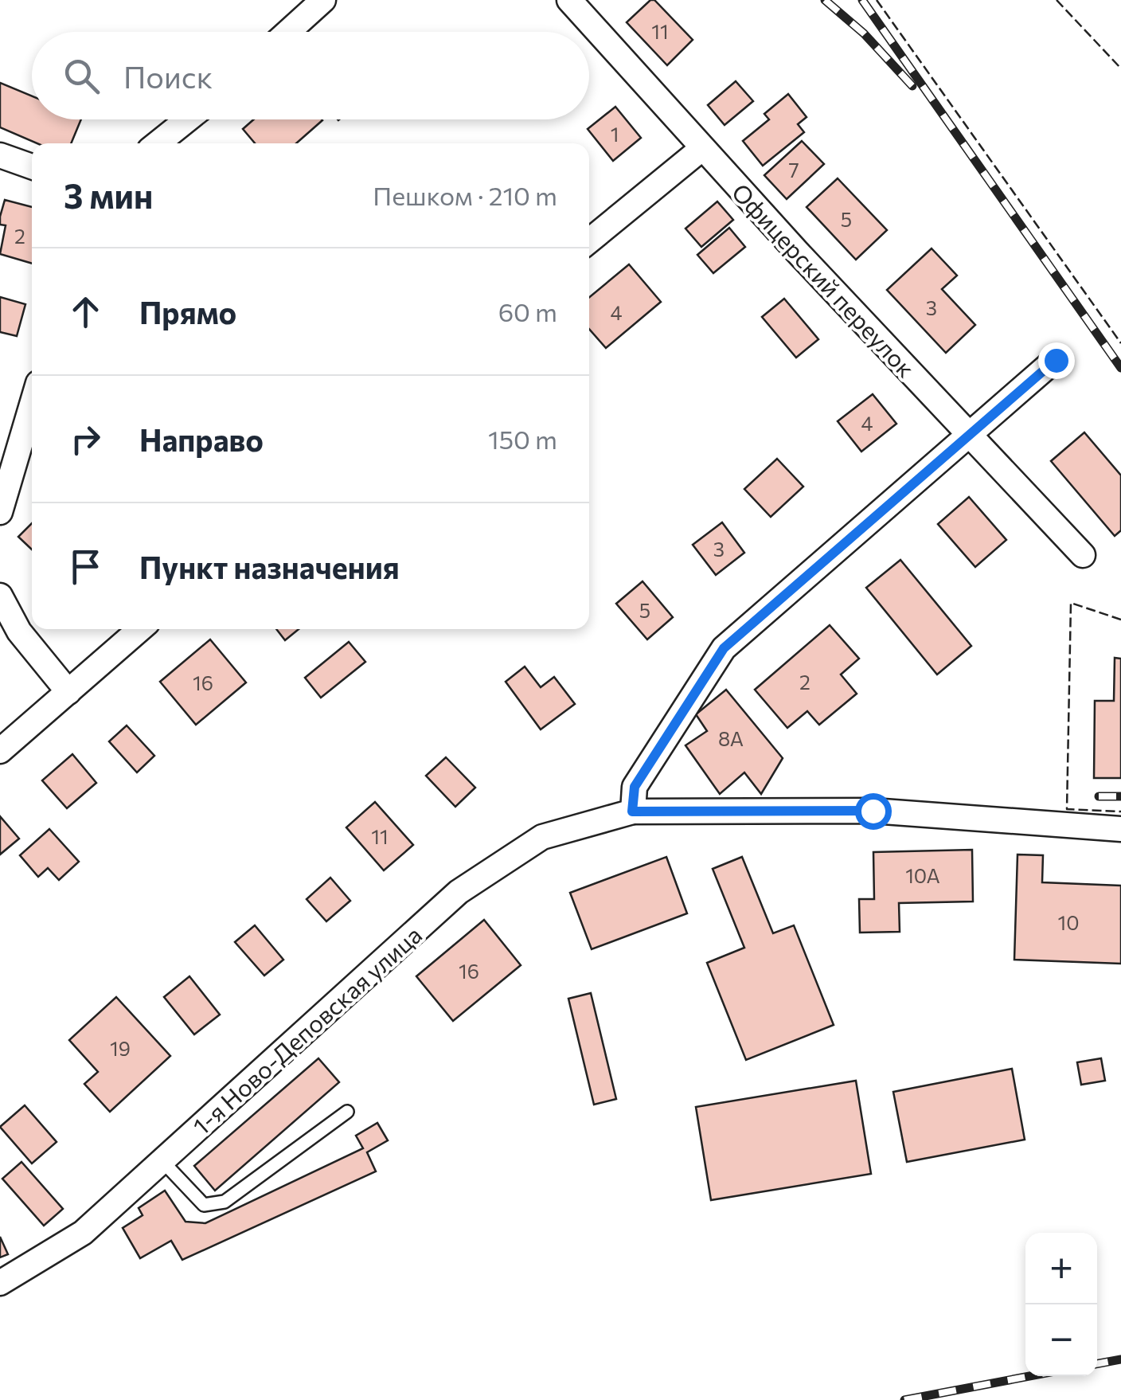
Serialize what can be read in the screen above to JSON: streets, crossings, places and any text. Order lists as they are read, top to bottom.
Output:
{
  "streets": {
    "street": ["Офицерский переулок", "1-я Ново-Деповская улица"]
  },
  "house_numbers": [
    "11",
    "1",
    "7",
    "5",
    "2",
    "3",
    "4",
    "4",
    "3",
    "5",
    "2",
    "16",
    "8А",
    "11",
    "10А",
    "10",
    "16",
    "19"
  ],
  "page": {
    "search": "Поиск",
    "heading": ["3 мин", "Пешком · 210 m"],
    "list": [
      ["Прямо", "60 m"],
      ["Направо", "150 m"],
      "Пункт назначения"
    ],
    "map_buttons": ["+", "−"]
  }
}
